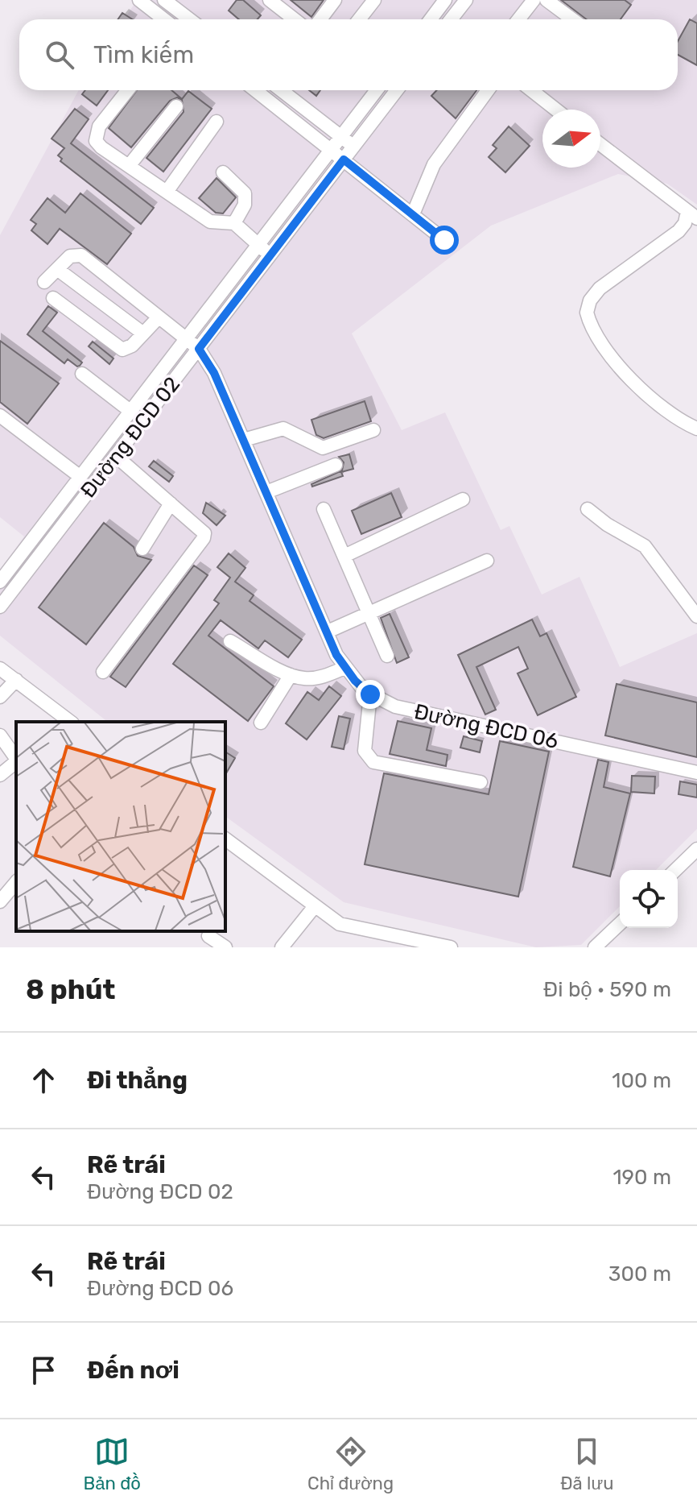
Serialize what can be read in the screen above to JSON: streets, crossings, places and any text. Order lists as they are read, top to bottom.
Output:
{
  "streets": {
    "street": ["Đường ĐCD 02", "Đường ĐCD 06"]
  },
  "crossings": [
    ["Đường ĐCD 02", "Đường ĐCD 06"]
  ],
  "north": "right",
  "page": {
    "search": "Tìm kiếm",
    "heading": ["8 phút", "Đi bộ · 590 m"],
    "list": [
      ["Đi thẳng", "100 m"],
      ["Rẽ trái", "Đường ĐCD 02", "190 m"],
      ["Rẽ trái", "Đường ĐCD 06", "300 m"],
      "Đến nơi"
    ],
    "nav": ["Bản đồ", "Chỉ đường", "Đã lưu"]
  }
}
